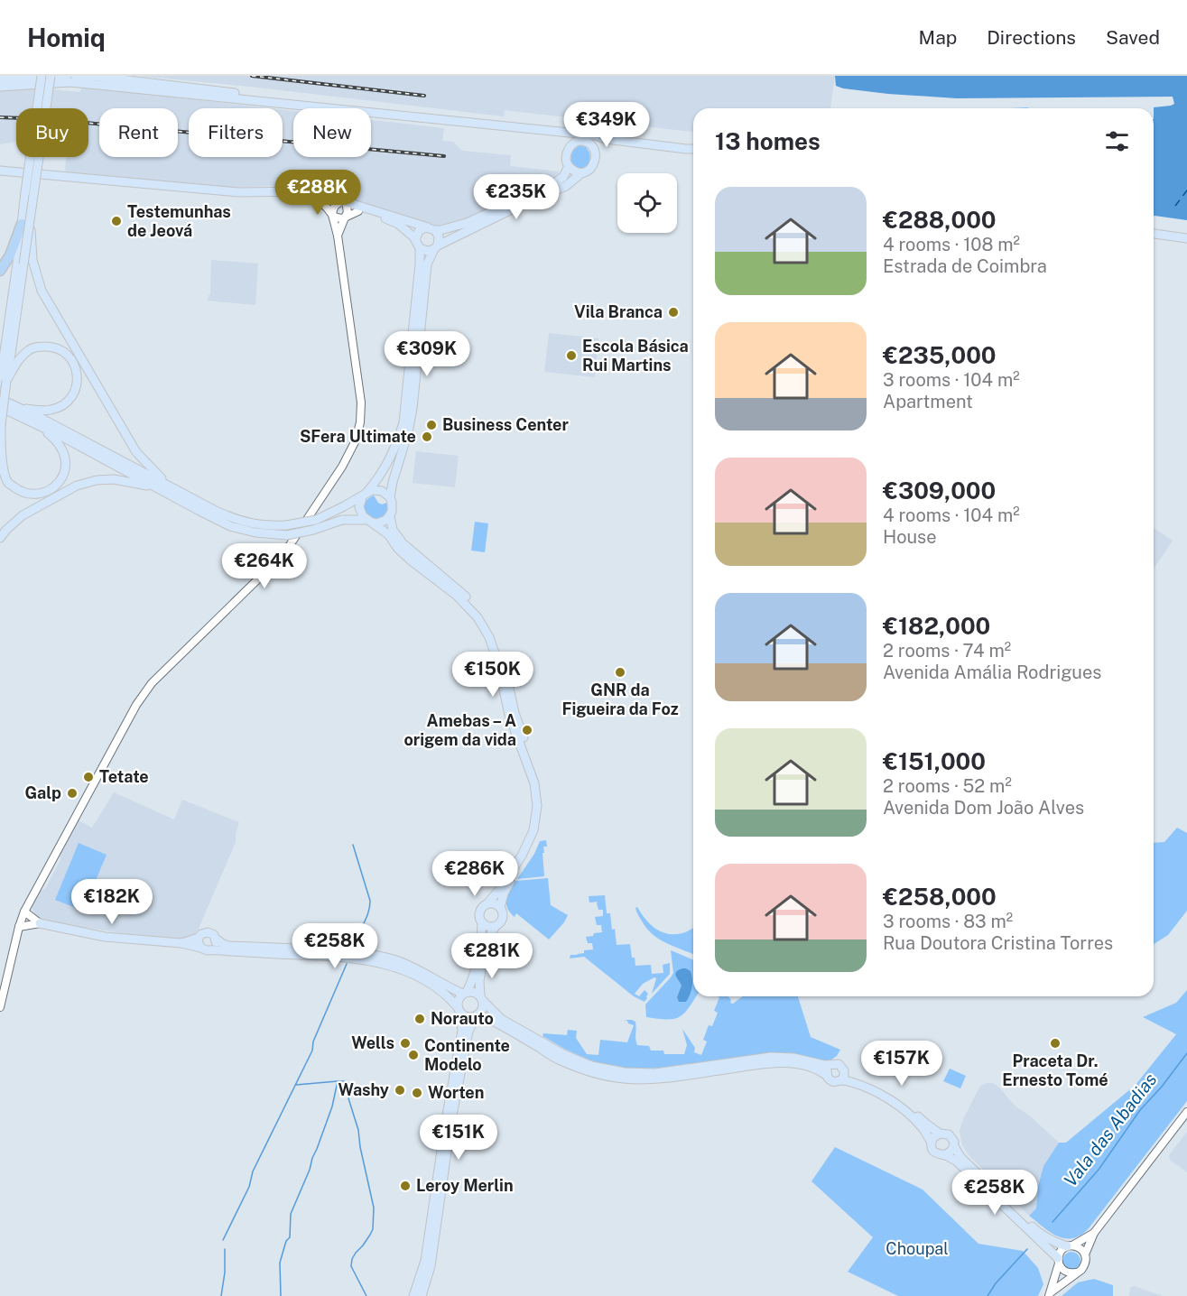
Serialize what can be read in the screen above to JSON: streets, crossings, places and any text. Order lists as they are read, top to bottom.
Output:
{
  "water": ["Vala das Abadias"],
  "parks": ["Choupal"],
  "places": [
    "Testemunhas de Jeová",
    "Vila Branca",
    "Escola Básica Rui Martins",
    "Business Center",
    "SFera Ultimate",
    "GNR da Figueira da Foz",
    "Amebas – A origem da vida",
    "Tetate",
    "Galp",
    "Norauto",
    "Wells",
    "Praceta Dr. Ernesto Tomé",
    "Continente Modelo",
    "Washy",
    "Worten",
    "Leroy Merlin"
  ],
  "page": {
    "header": "Homiq",
    "nav": ["Map", "Directions", "Saved"],
    "price": [
      "€349K",
      "€288K",
      "€235K",
      "€309K",
      "€264K",
      "€150K",
      "€286K",
      "€182K",
      "€258K",
      "€281K",
      "€157K",
      "€151K",
      "€258K"
    ],
    "chip": [
      "Buy",
      "Rent",
      "Filters",
      "New"
    ],
    "heading": "13 homes",
    "list": [
      {
        "name": "€288,000",
        "note": "4 rooms · 108 m² · Estrada de Coimbra"
      },
      {
        "name": "€235,000",
        "note": "3 rooms · 104 m² · Apartment"
      },
      {
        "name": "€309,000",
        "note": "4 rooms · 104 m² · House"
      },
      {
        "name": "€182,000",
        "note": "2 rooms · 74 m² · Avenida Amália Rodrigues"
      },
      {
        "name": "€151,000",
        "note": "2 rooms · 52 m² · Avenida Dom João Alves"
      },
      {
        "name": "€258,000",
        "note": "3 rooms · 83 m² · Rua Doutora Cristina Torres"
      }
    ]
  }
}
